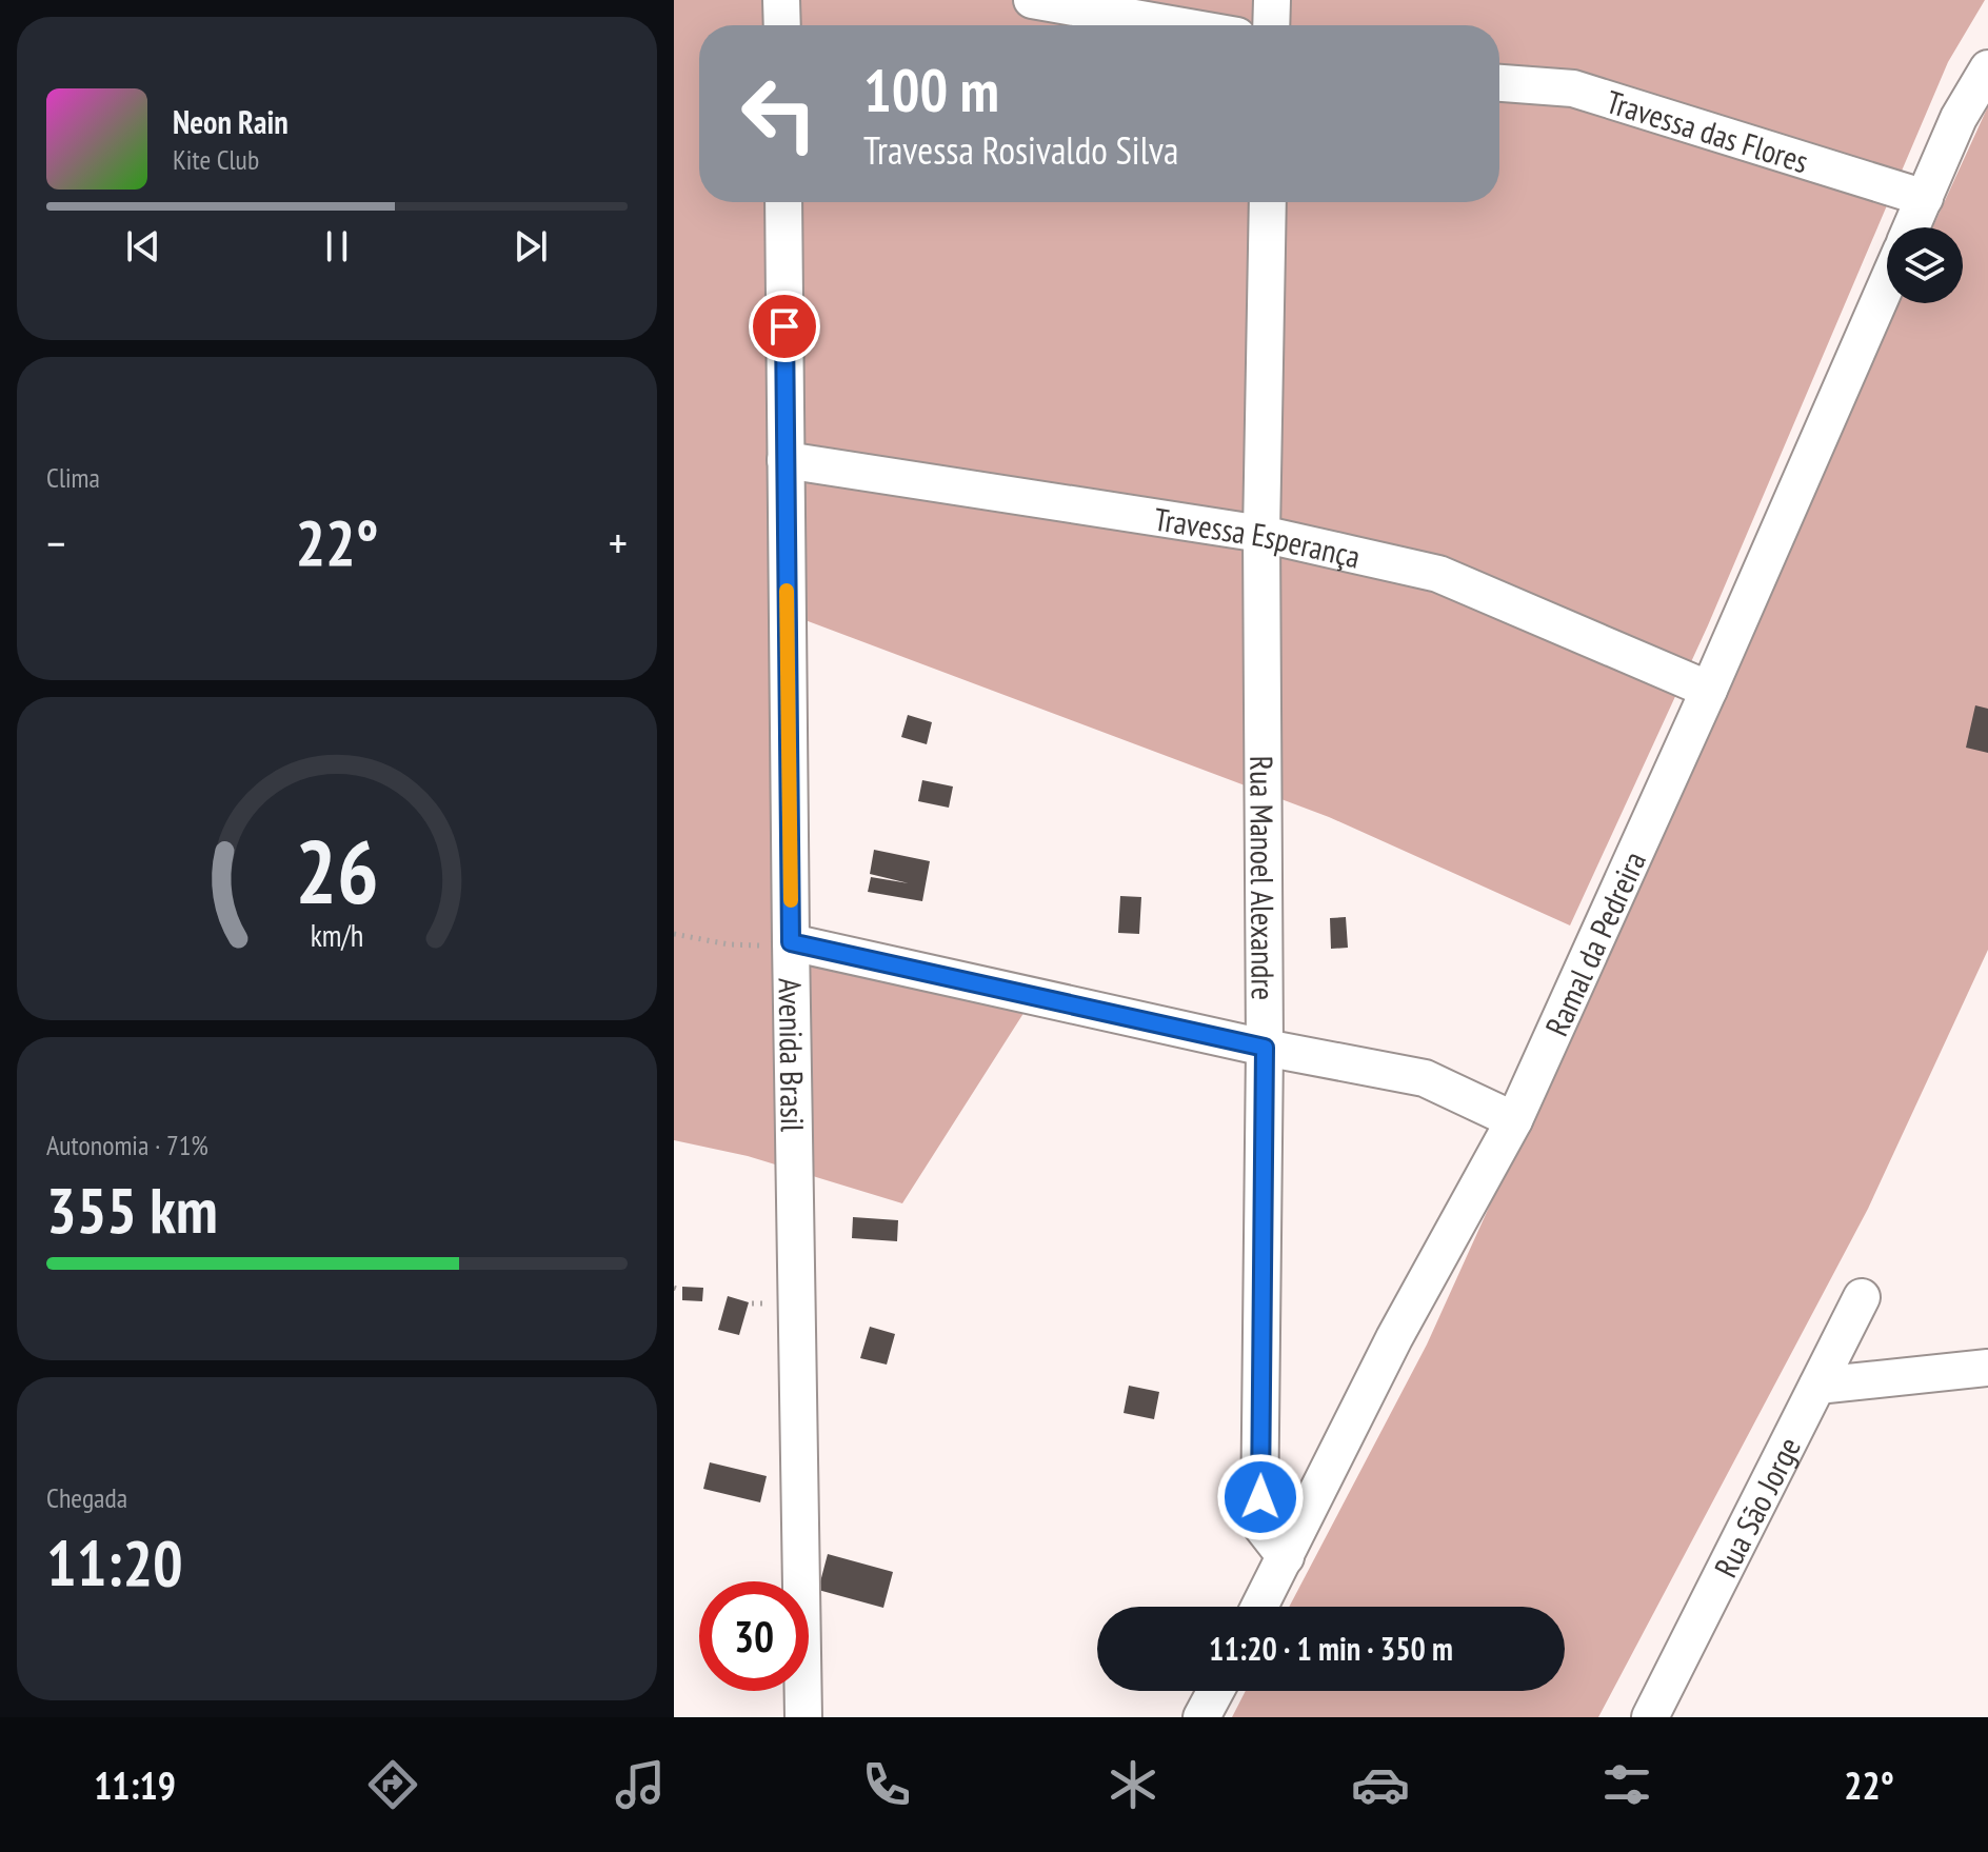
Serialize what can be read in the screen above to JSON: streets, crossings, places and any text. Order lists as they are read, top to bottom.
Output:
{
  "streets": {
    "street": [
      "Travessa das Flores",
      "Travessa Esperança",
      "Rua Manoel Alexandre",
      "Ramal da Pedreira",
      "Avenida Brasil",
      "Rua São Jorge"
    ]
  },
  "crossings": [
    ["Travessa Esperança", "Rua Manoel Alexandre"],
    ["Travessa Esperança", "Ramal da Pedreira"],
    ["Travessa Esperança", "Avenida Brasil"],
    ["Rua Manoel Alexandre", "Ramal da Pedreira"]
  ],
  "page": {
    "turn": ["100 m", "Travessa Rosivaldo Silva"],
    "song": ["Neon Rain", "Kite Club"],
    "tile": [
      "Clima",
      ["Autonomia · 71%", "355 km"],
      ["Chegada", "11:20"]
    ],
    "heat": ["−", "22°", "+"],
    "limit": "30",
    "trip": "11:20 · 1 min · 350 m",
    "tabs": ["11:19", "22°"],
    "gauge": ["26", "km/h"]
  }
}
